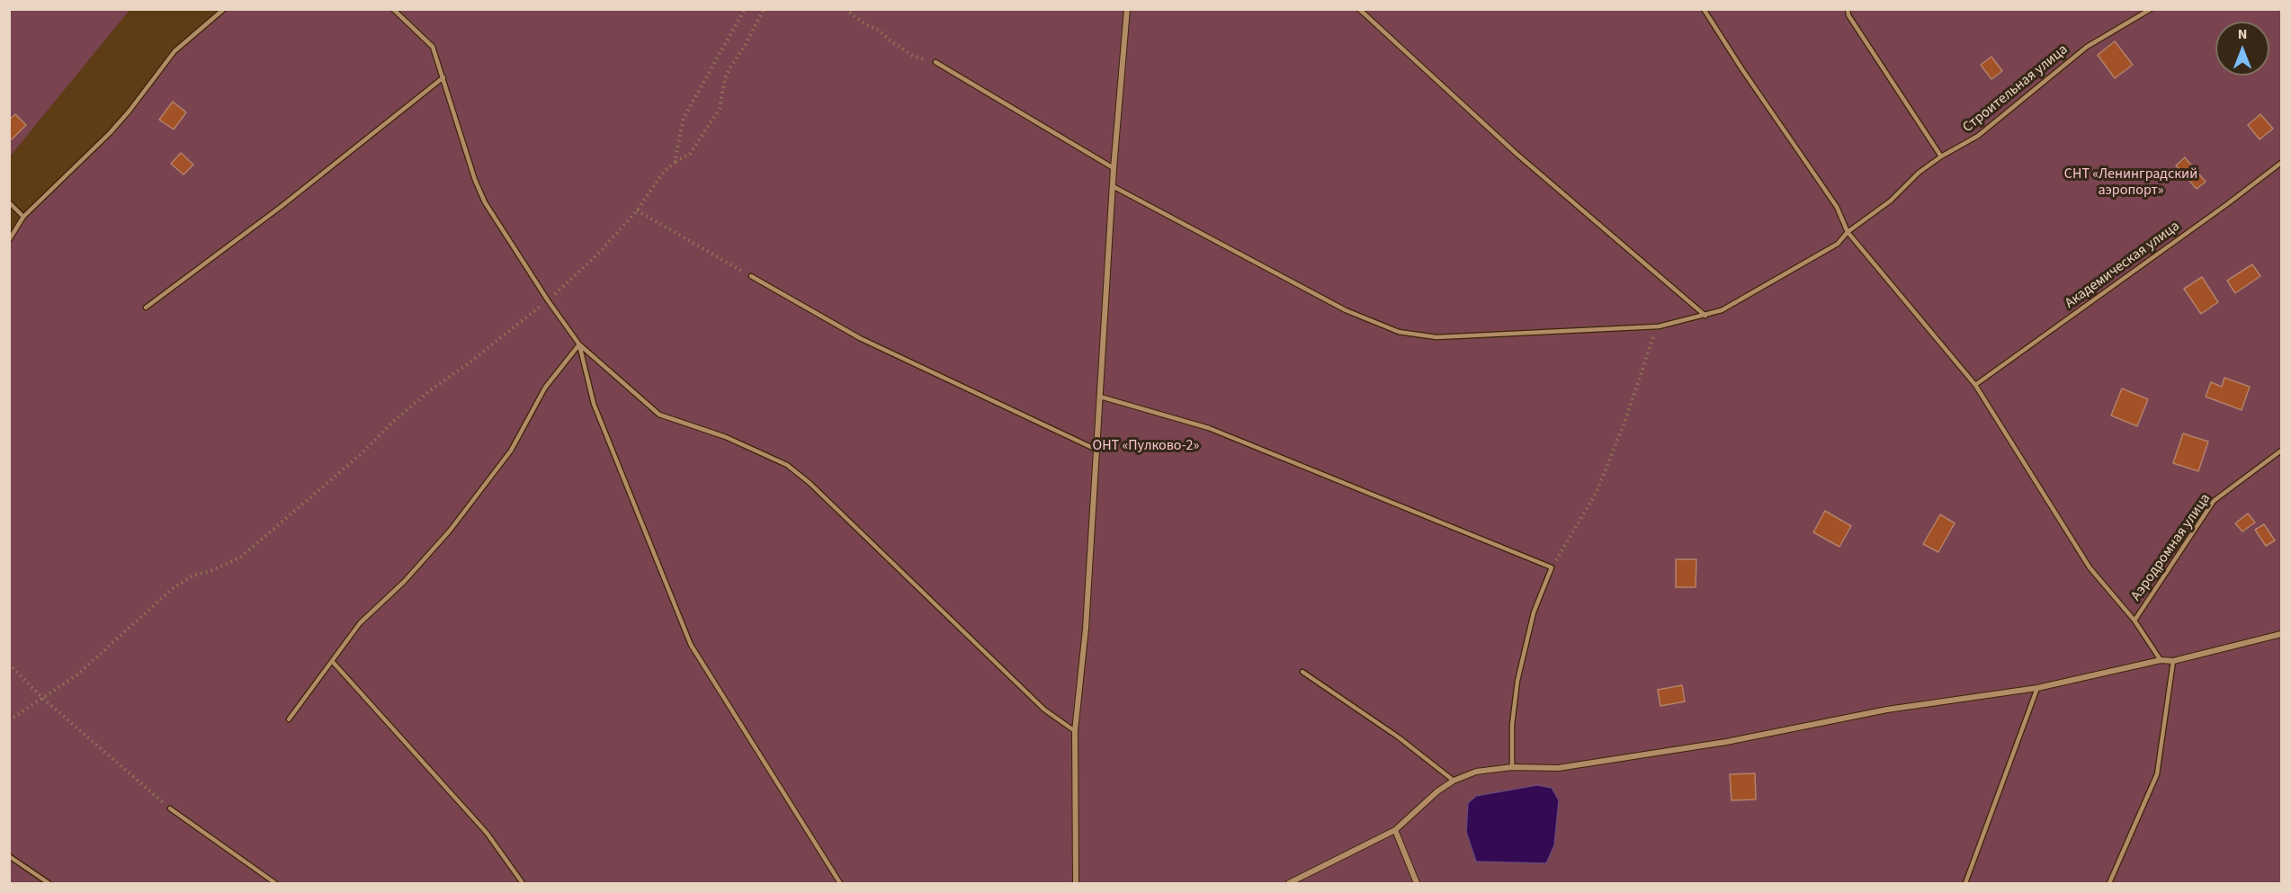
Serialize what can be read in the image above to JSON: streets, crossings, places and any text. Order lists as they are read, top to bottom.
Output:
{
  "streets": {
    "lane": ["Строительная улица", "Академическая улица", "Аэродромная улица"]
  },
  "parks": ["СНТ «Ленинградский аэропорт»", "ОНТ «Пулково-2»"],
  "north": "top"
}
